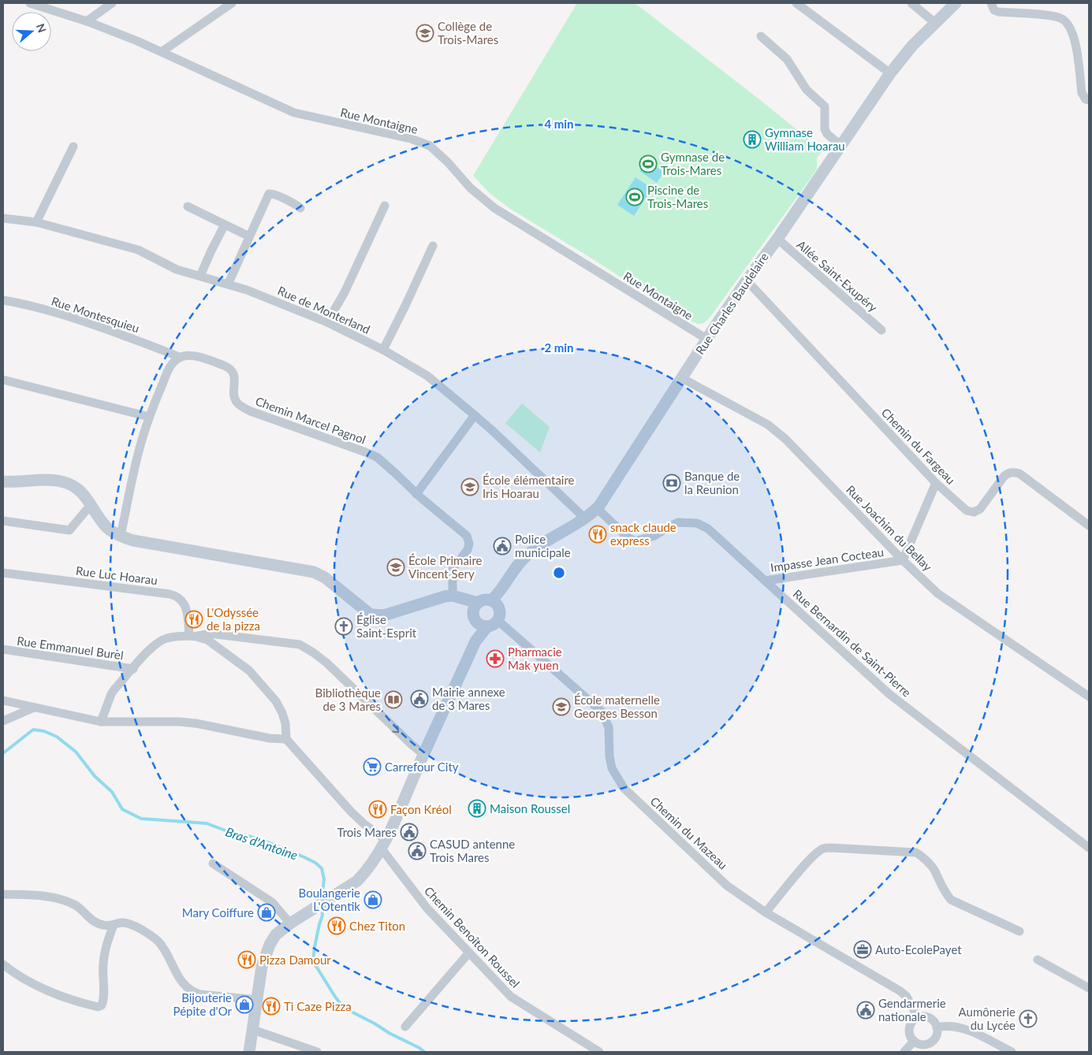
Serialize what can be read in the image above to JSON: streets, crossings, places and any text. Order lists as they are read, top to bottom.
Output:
{
  "streets": {
    "main road": ["Rue Charles Baudelaire"],
    "street": [
      "Rue Montaigne",
      "Allée Saint-Exupéry",
      "Rue de Monterland",
      "Rue Montesquieu",
      "Chemin Marcel Pagnol",
      "Chemin du Fargeau",
      "Rue Joachim du Bellay",
      "Impasse Jean Cocteau",
      "Rue Luc Hoarau",
      "Rue Bernardin de Saint-Pierre",
      "Rue Emmanuel Burel",
      "Chemin du Mazeau",
      "Chemin Benoîton Roussel"
    ]
  },
  "crossings": [
    ["Rue Montaigne", "Rue Charles Baudelaire"],
    ["Allée Saint-Exupéry", "Rue Charles Baudelaire"],
    ["Rue Charles Baudelaire", "Rue de Monterland"],
    ["Rue Charles Baudelaire", "Chemin du Fargeau"],
    ["Rue Charles Baudelaire", "Rue Joachim du Bellay"],
    ["Rue Charles Baudelaire", "Rue Bernardin de Saint-Pierre"],
    ["Rue Charles Baudelaire", "Chemin du Mazeau"],
    ["Rue Montesquieu", "Chemin Marcel Pagnol"],
    ["Rue Joachim du Bellay", "Impasse Jean Cocteau"],
    ["Impasse Jean Cocteau", "Rue Bernardin de Saint-Pierre"]
  ],
  "water": ["Bras d'Antoine"],
  "places": {
    "school or university": [
      "Collège de Trois-Mares",
      "École élémentaire Iris Hoarau",
      "École Primaire Vincent Sery",
      "École maternelle Georges Besson"
    ],
    "building": ["Gymnase William Hoarau", "Maison Roussel"],
    "sports": ["Gymnase de Trois-Mares", "Piscine de Trois-Mares"],
    "bank": ["Banque de la Reunion"],
    "restaurant": [
      "snack claude express",
      "L'Odyssée de la pizza",
      "Façon Kréol",
      "Chez Titon",
      "Pizza Damour",
      "Ti Caze Pizza"
    ],
    "public building": [
      "Police municipale",
      "Mairie annexe de 3 Mares",
      "Trois Mares",
      "CASUD antenne Trois Mares",
      "Gendarmerie nationale"
    ],
    "church": ["Église Saint-Esprit", "Aumônerie du Lycée"],
    "pharmacy": ["Pharmacie Mak yuen"],
    "library": ["Bibliothèque de 3 Mares"],
    "supermarket": ["Carrefour City"],
    "shop": ["Boulangerie L'Otentik", "Mary Coiffure", "Bijouterie Pépite d'Or"],
    "office": ["Auto-EcolePayet"]
  },
  "north": "right",
  "rings": ["4 min", "2 min"]
}
